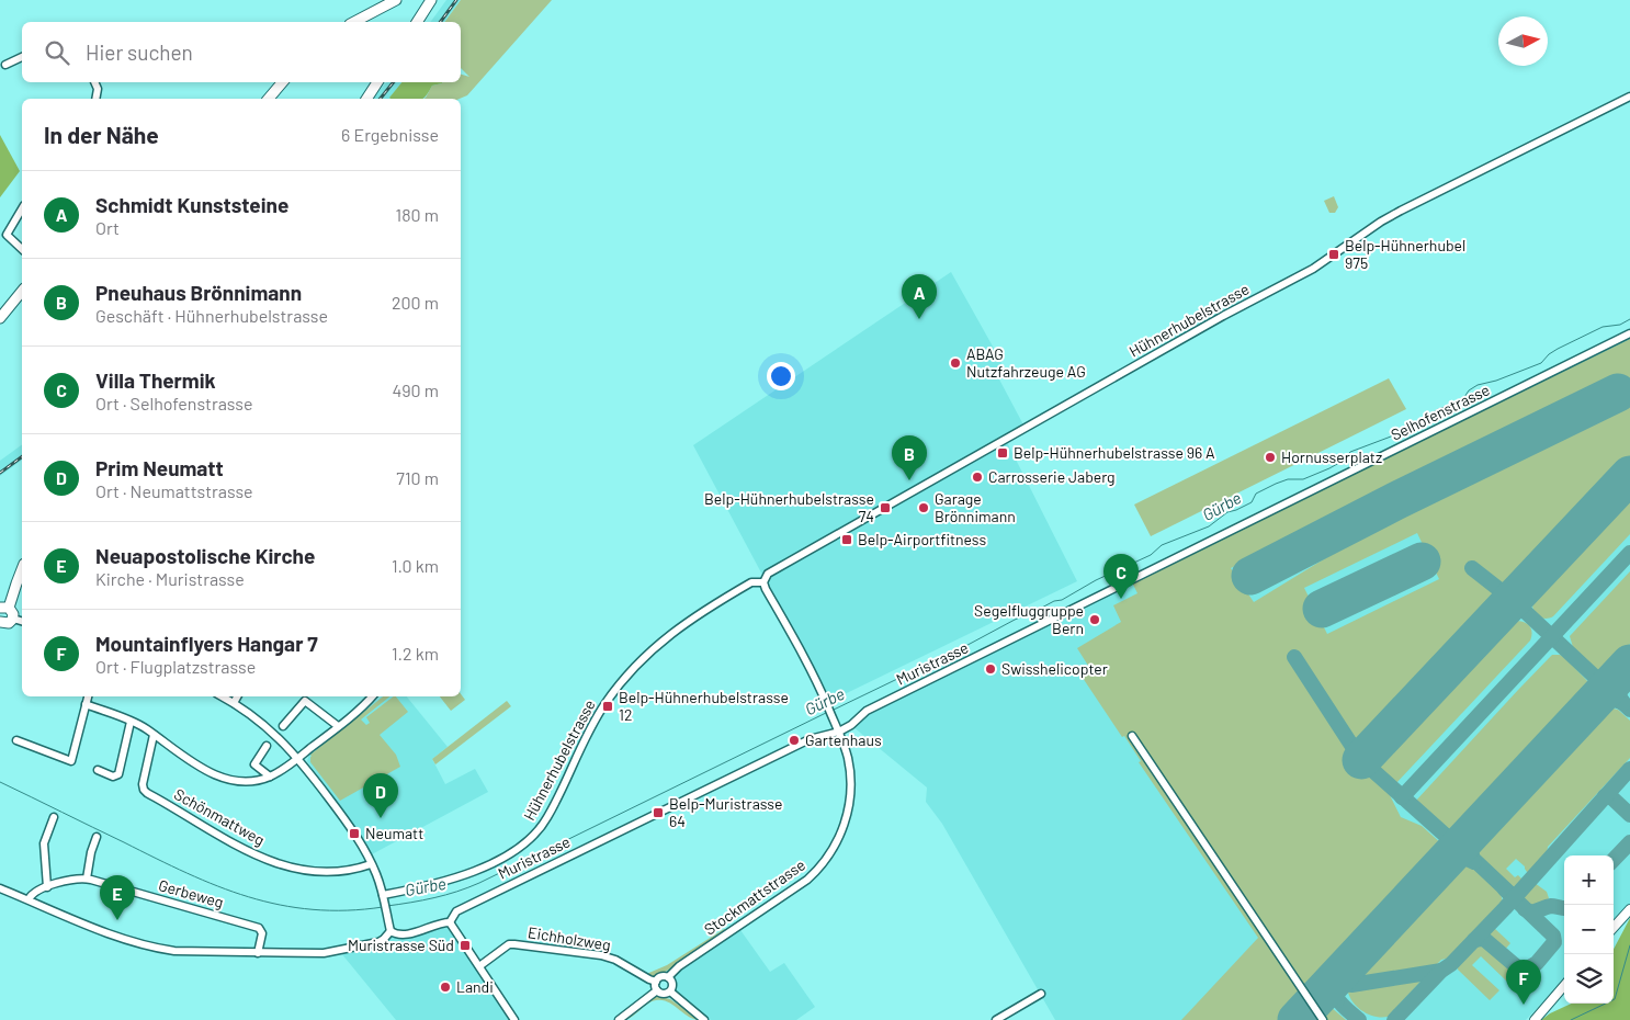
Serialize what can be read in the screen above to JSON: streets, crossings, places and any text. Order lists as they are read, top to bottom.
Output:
{
  "streets": {
    "street": [
      "Hühnerhubelstrasse",
      "Selhofenstrasse",
      "Muristrasse",
      "Schönmattweg",
      "Gerbeweg",
      "Stockmattstrasse",
      "Eichholzweg"
    ]
  },
  "crossings": [
    ["Hühnerhubelstrasse", "Stockmattstrasse"],
    ["Selhofenstrasse", "Muristrasse"],
    ["Muristrasse", "Gerbeweg"],
    ["Muristrasse", "Stockmattstrasse"],
    ["Stockmattstrasse", "Eichholzweg"]
  ],
  "water": ["Gürbe"],
  "places": {
    "transit": [
      "Belp-Hühnerhubel 975",
      "Belp-Hühnerhubelstrasse 96 A",
      "Belp-Hühnerhubelstrasse 74",
      "Belp-Airportfitness",
      "Belp-Hühnerhubelstrasse 12",
      "Belp-Muristrasse 64",
      "Neumatt",
      "Muristrasse Süd"
    ],
    "other": [
      "ABAG Nutzfahrzeuge AG",
      "Hornusserplatz",
      "Carrosserie Jaberg",
      "Garage Brönnimann",
      "Segelfluggruppe Bern",
      "Swisshelicopter",
      "Gartenhaus",
      "Landi"
    ]
  },
  "north": "right",
  "page": {
    "search": "Hier suchen",
    "heading": ["In der Nähe", "6 Ergebnisse"],
    "list": [
      {
        "mark": "A",
        "name": "Schmidt Kunststeine",
        "note": "Ort",
        "value": "180 m"
      },
      {
        "mark": "B",
        "name": "Pneuhaus Brönnimann",
        "note": "Geschäft · Hühnerhubelstrasse",
        "value": "200 m"
      },
      {
        "mark": "C",
        "name": "Villa Thermik",
        "note": "Ort · Selhofenstrasse",
        "value": "490 m"
      },
      {
        "mark": "D",
        "name": "Prim Neumatt",
        "note": "Ort · Neumattstrasse",
        "value": "710 m"
      },
      {
        "mark": "E",
        "name": "Neuapostolische Kirche",
        "note": "Kirche · Muristrasse",
        "value": "1.0 km"
      },
      {
        "mark": "F",
        "name": "Mountainflyers Hangar 7",
        "note": "Ort · Flugplatzstrasse",
        "value": "1.2 km"
      }
    ],
    "pins": [
      "A",
      "B",
      "C",
      "D",
      "E",
      "F"
    ],
    "map_buttons": ["+", "−"]
  }
}
